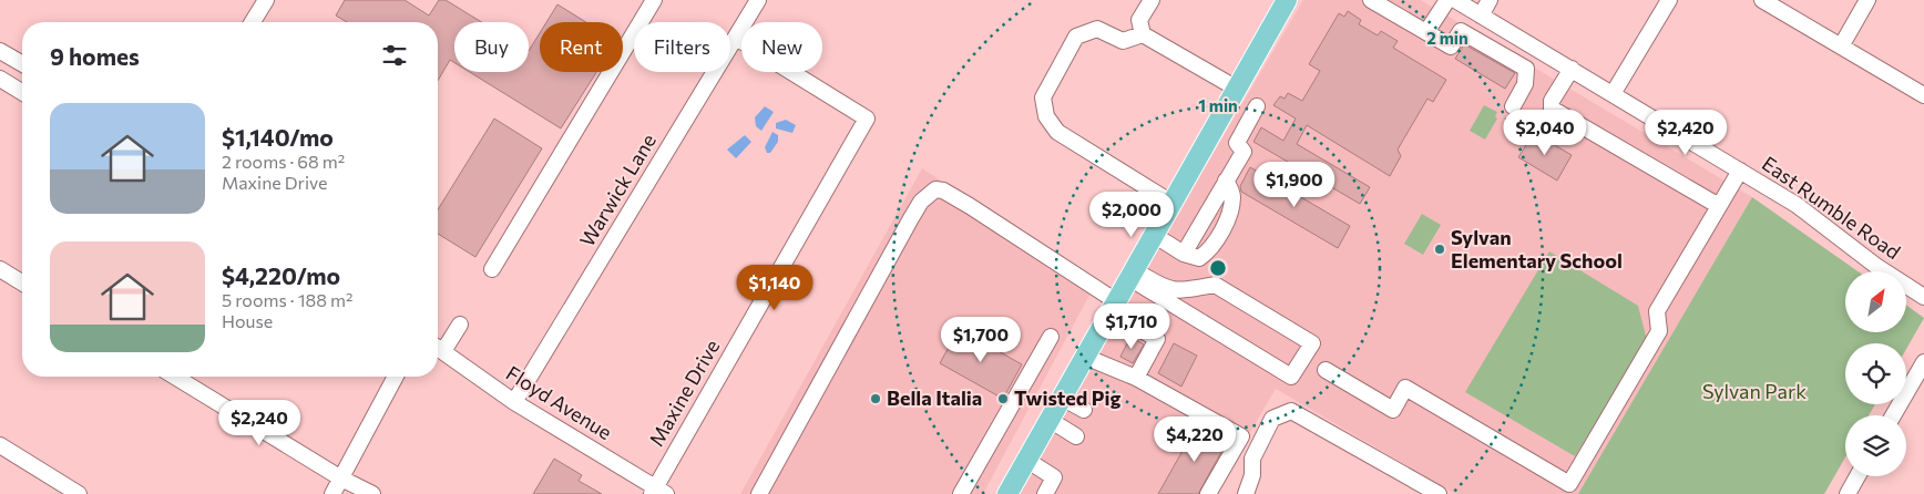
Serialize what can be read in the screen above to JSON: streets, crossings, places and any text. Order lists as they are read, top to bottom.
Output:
{
  "streets": {
    "street": [
      "Warwick Lane",
      "East Rumble Road",
      "Maxine Drive",
      "Floyd Avenue"
    ]
  },
  "crossings": [
    ["Warwick Lane", "Maxine Drive"],
    ["Warwick Lane", "Floyd Avenue"],
    ["Maxine Drive", "Floyd Avenue"]
  ],
  "parks": ["Sylvan Park"],
  "places": ["Sylvan Elementary School", "Bella Italia", "Twisted Pig"],
  "north": "top right",
  "page": {
    "chip": [
      "Buy",
      "Rent",
      "Filters",
      "New"
    ],
    "heading": "9 homes",
    "list": [
      {
        "name": "$1,140/mo",
        "note": "2 rooms · 68 m² · Maxine Drive"
      },
      {
        "name": "$4,220/mo",
        "note": "5 rooms · 188 m² · House"
      }
    ],
    "price": [
      "$2,040",
      "$2,420",
      "$1,900",
      "$2,000",
      "$1,140",
      "$1,710",
      "$1,700",
      "$2,240",
      "$4,220"
    ]
  },
  "rings": ["2 min", "1 min"]
}
